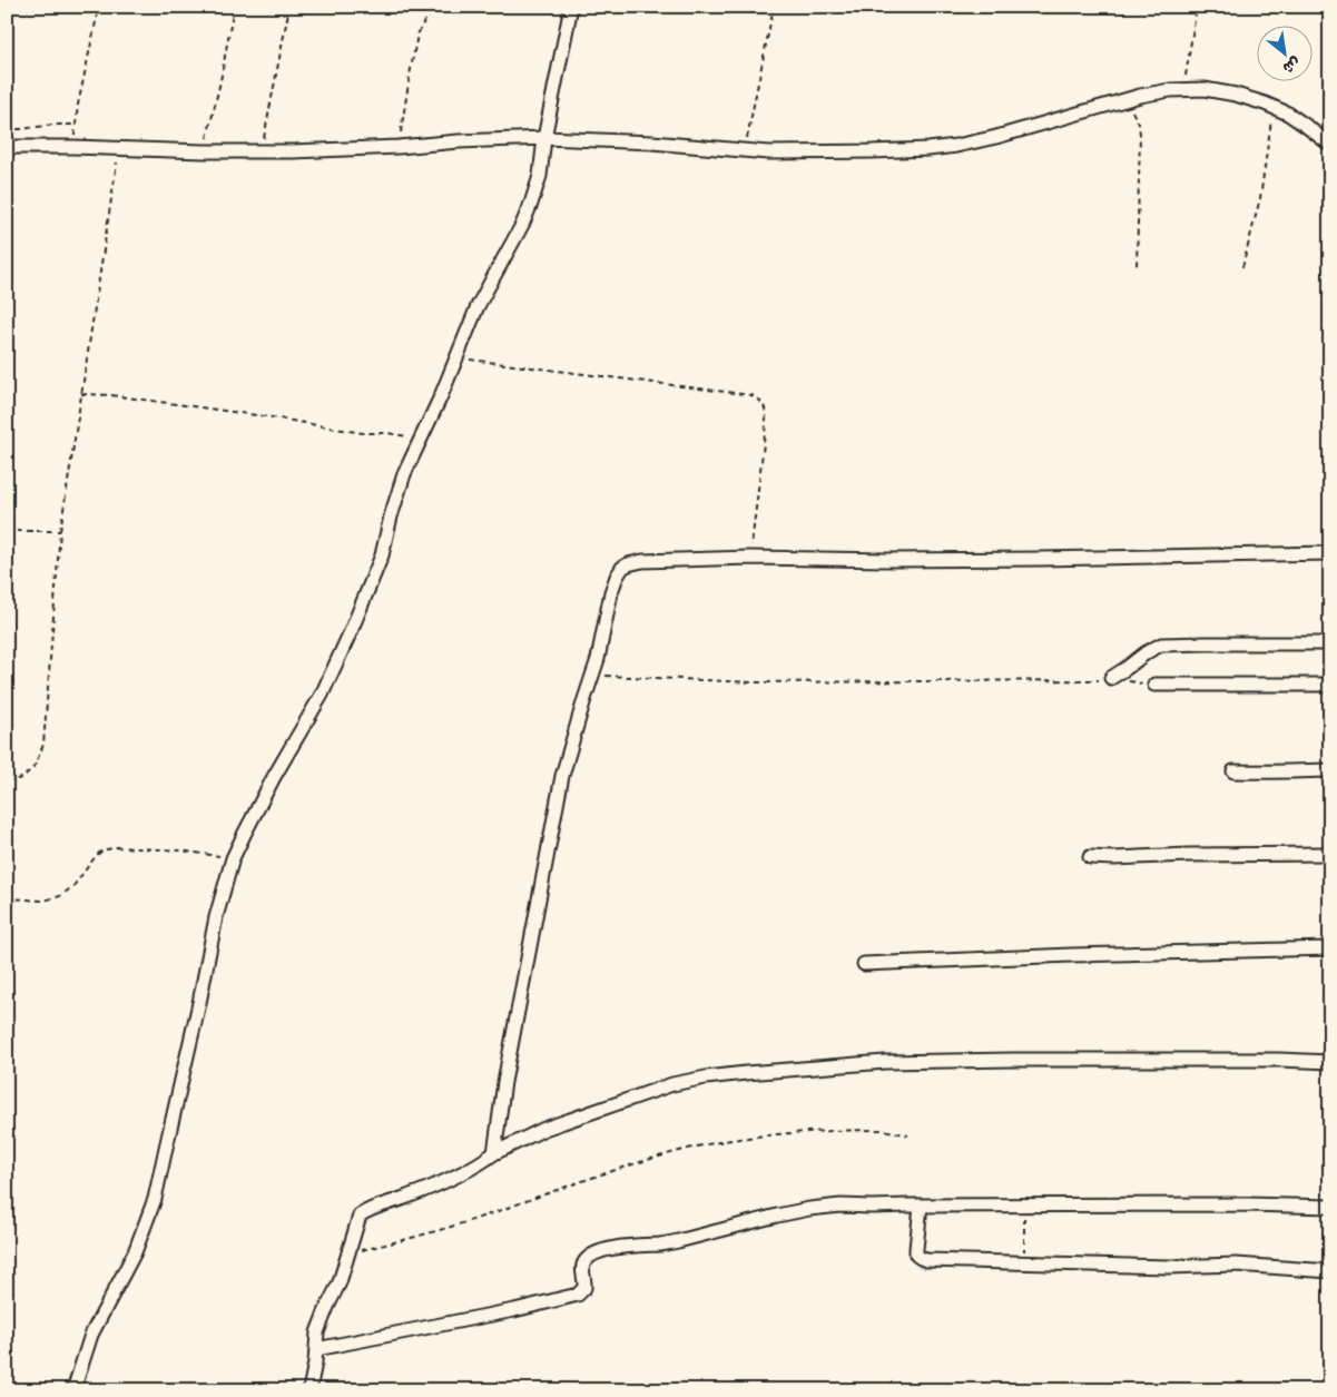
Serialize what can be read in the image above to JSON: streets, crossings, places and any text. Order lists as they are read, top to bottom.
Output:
{
  "north": "bottom right"
}
